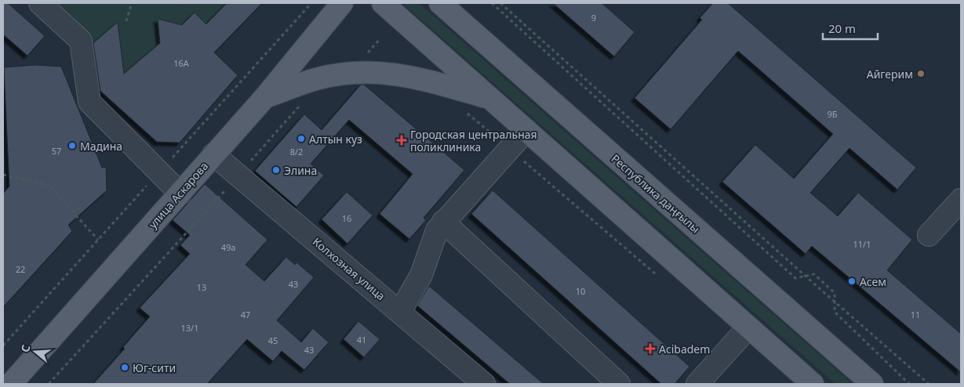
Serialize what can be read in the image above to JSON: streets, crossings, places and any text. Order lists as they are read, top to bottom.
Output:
{
  "streets": {
    "main road": ["Республика даңғылы", "улица Аскарова"],
    "street": ["Колхозная улица"]
  },
  "crossings": [
    ["улица Аскарова", "Колхозная улица"]
  ],
  "places": {
    "other": [
      "Айгерим",
      "Алтын куз",
      "Мадина",
      "Элина",
      "Асем",
      "Юг-сити"
    ],
    "health": ["Городская центральная поликлиника", "Acibadem"]
  },
  "house_numbers": [
    "9",
    "16А",
    "9Б",
    "57",
    "8/2",
    "16",
    "11/1",
    "49а",
    "22",
    "43",
    "13",
    "10",
    "47",
    "11",
    "13/1",
    "41",
    "45",
    "43"
  ],
  "scale_bar": "20 m",
  "north": "left"
}
